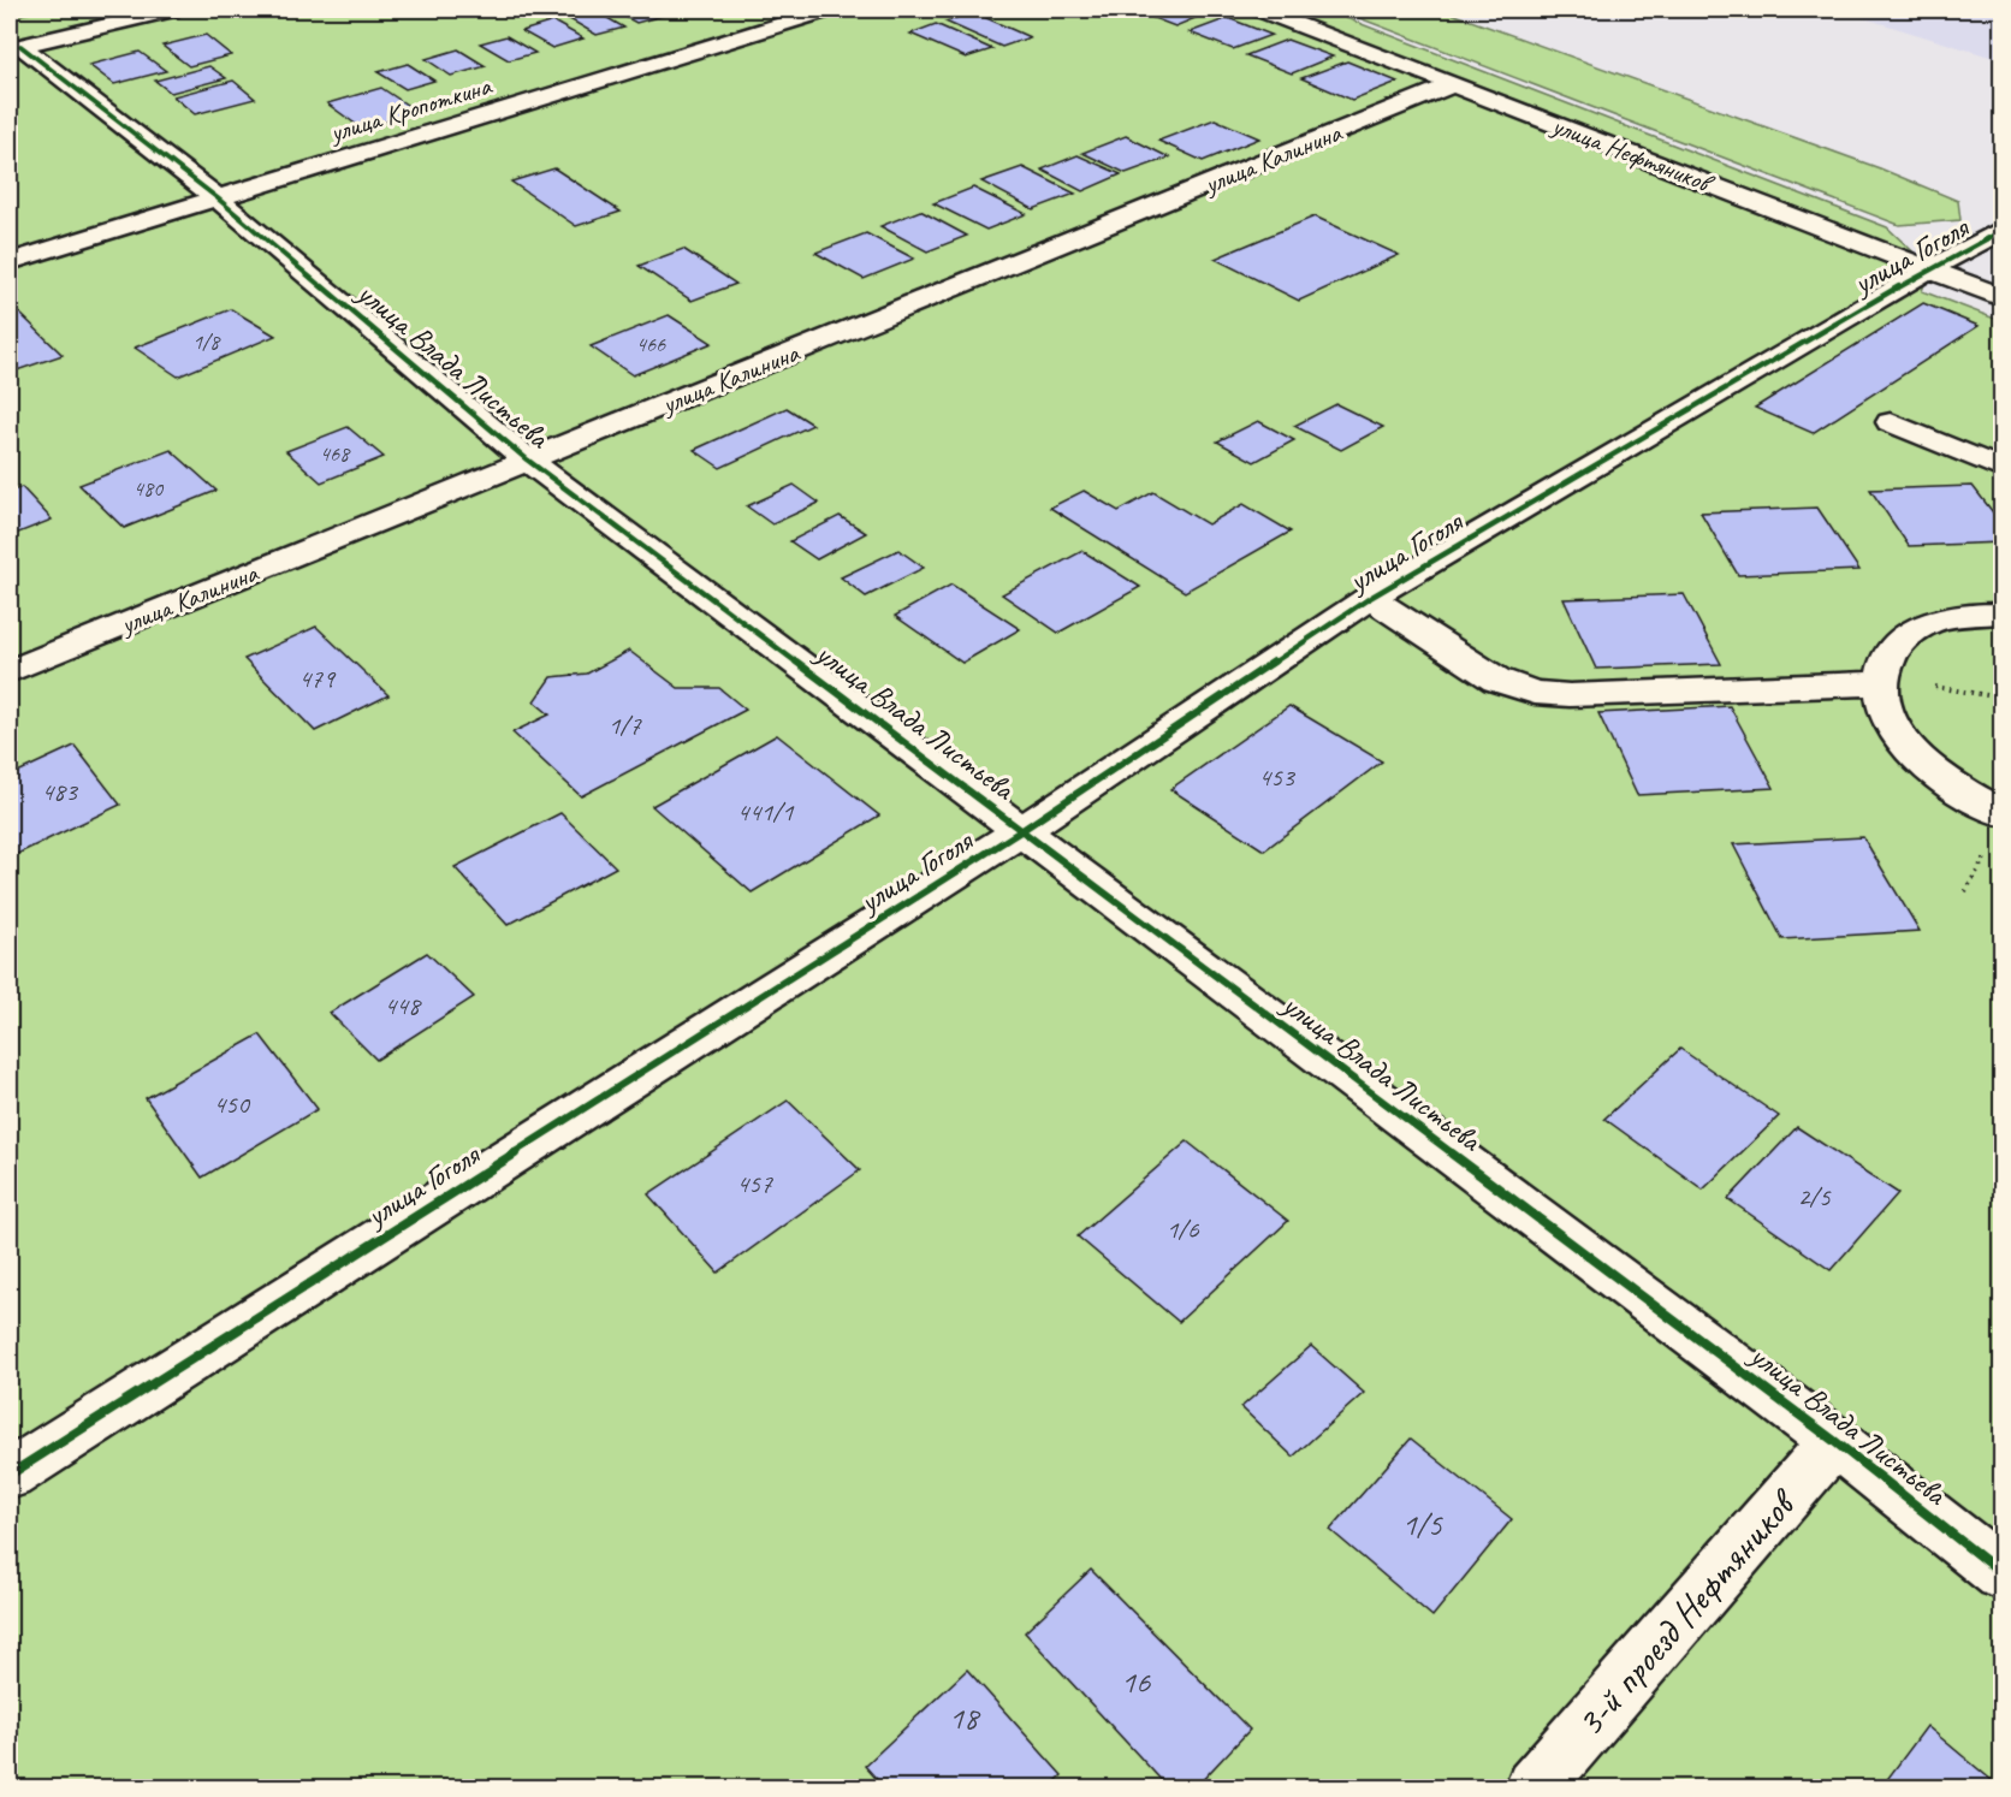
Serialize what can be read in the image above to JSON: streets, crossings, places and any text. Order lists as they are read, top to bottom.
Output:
{
  "streets": {
    "street": [
      "улица Кропоткина",
      "улица Нефтяников",
      "улица Калинина",
      "улица Гоголя",
      "улица Влада Листьева",
      "3-й проезд Нефтяников"
    ]
  },
  "crossings": [
    ["улица Кропоткина", "улица Влада Листьева"],
    ["улица Нефтяников", "улица Калинина"],
    ["улица Нефтяников", "улица Гоголя"],
    ["улица Калинина", "улица Влада Листьева"],
    ["улица Гоголя", "улица Влада Листьева"],
    ["улица Влада Листьева", "3-й проезд Нефтяников"]
  ],
  "house_numbers": [
    "1/8",
    "466",
    "468",
    "480",
    "479",
    "1/7",
    "453",
    "483",
    "441/1",
    "448",
    "450",
    "457",
    "2/5",
    "1/6",
    "1/5",
    "16",
    "18"
  ]
}
